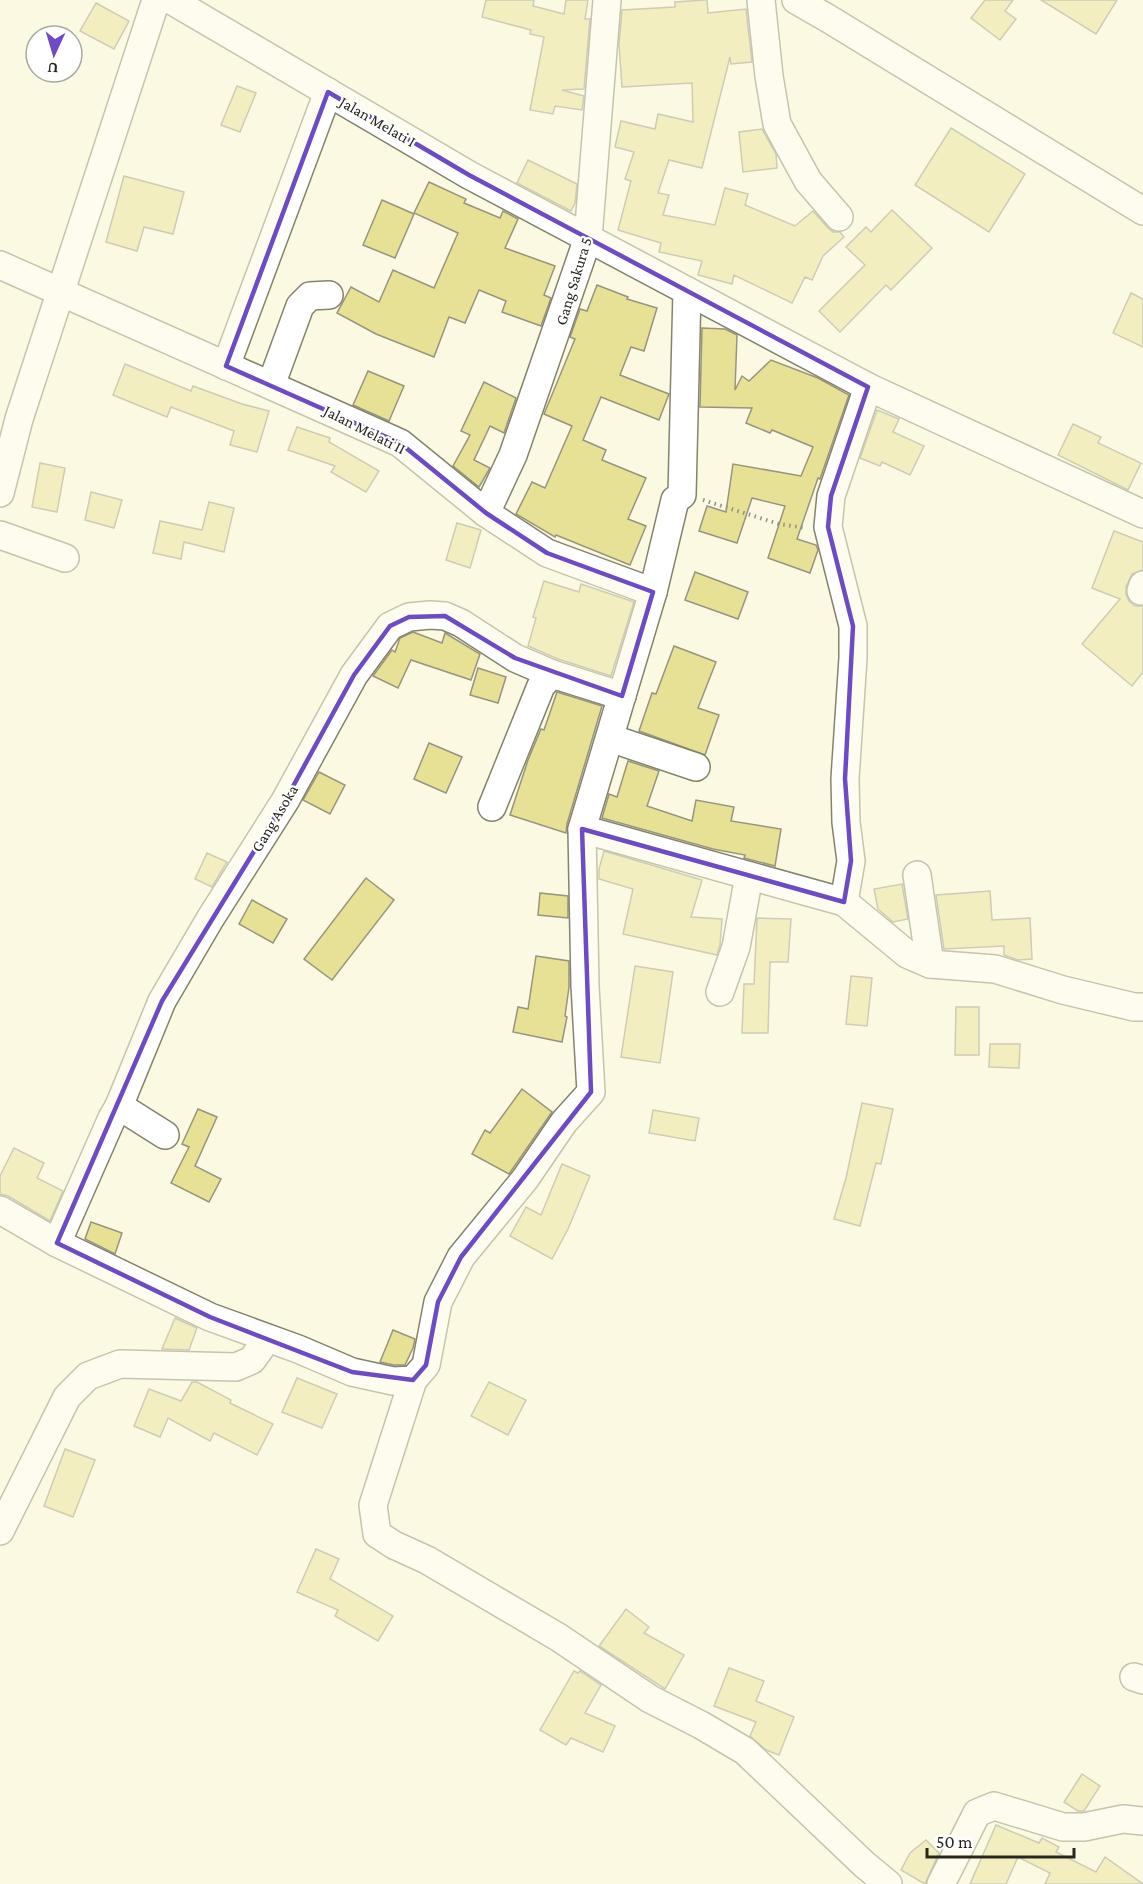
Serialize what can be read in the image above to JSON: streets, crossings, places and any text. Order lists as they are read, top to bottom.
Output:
{
  "streets": {
    "street": [
      "Jalan Melati I",
      "Gang Sakura 5",
      "Jalan Melati II",
      "Gang Asoka"
    ]
  },
  "crossings": [
    ["Jalan Melati I", "Gang Sakura 5"],
    ["Gang Sakura 5", "Jalan Melati II"]
  ],
  "scale_bar": "50 m",
  "north": "bottom"
}
